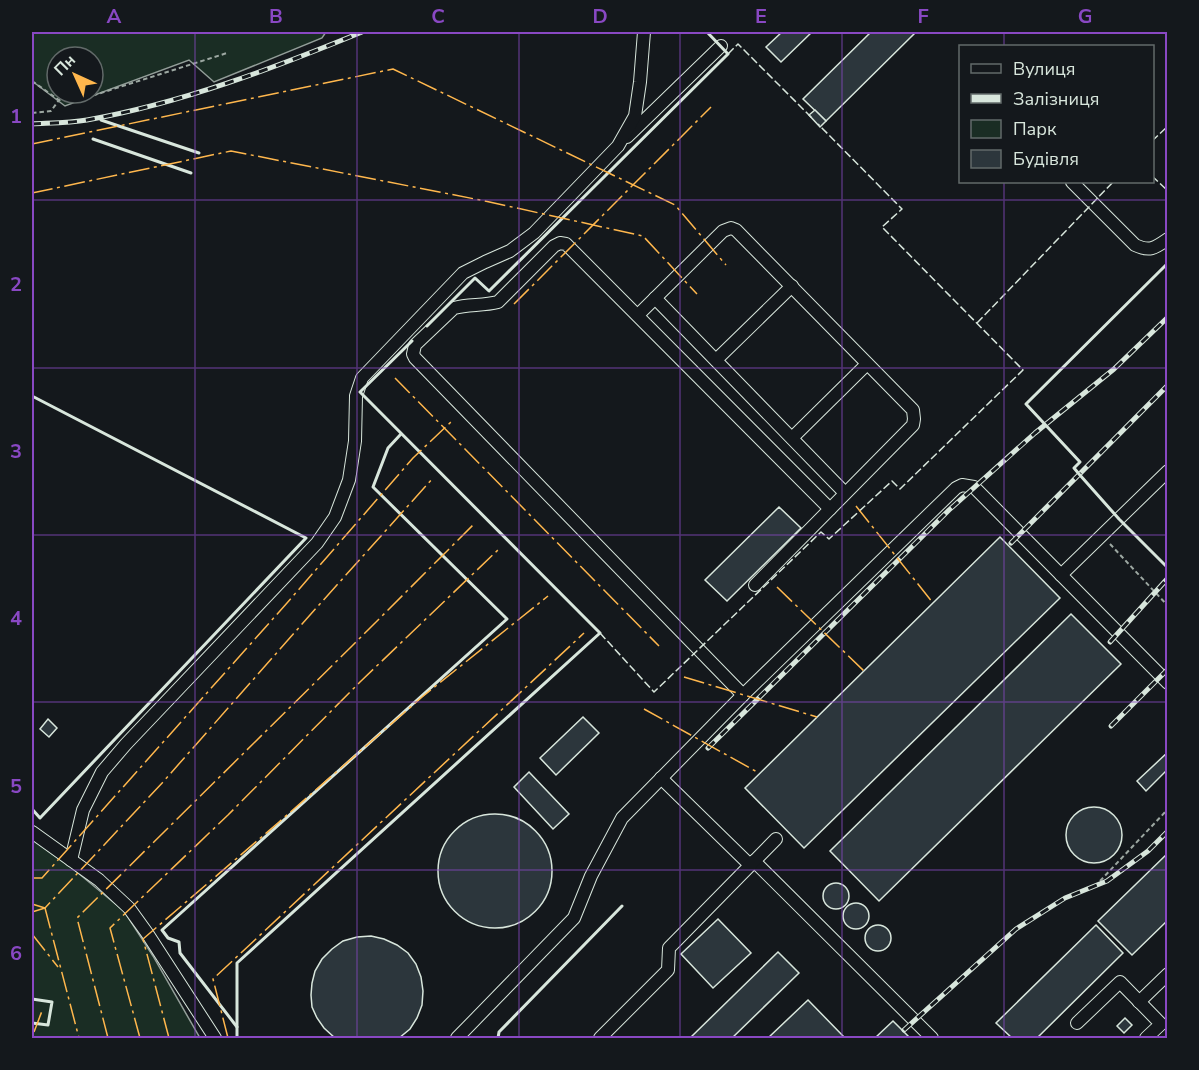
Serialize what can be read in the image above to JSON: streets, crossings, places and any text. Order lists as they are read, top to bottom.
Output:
{
  "legend": [
    "Вулиця",
    "Залізниця",
    "Парк",
    "Будівля"
  ],
  "north": "top left",
  "grid": {
    "columns": [
      "A",
      "B",
      "C",
      "D",
      "E",
      "F",
      "G"
    ],
    "rows": [
      "1",
      "2",
      "3",
      "4",
      "5",
      "6"
    ]
  }
}
